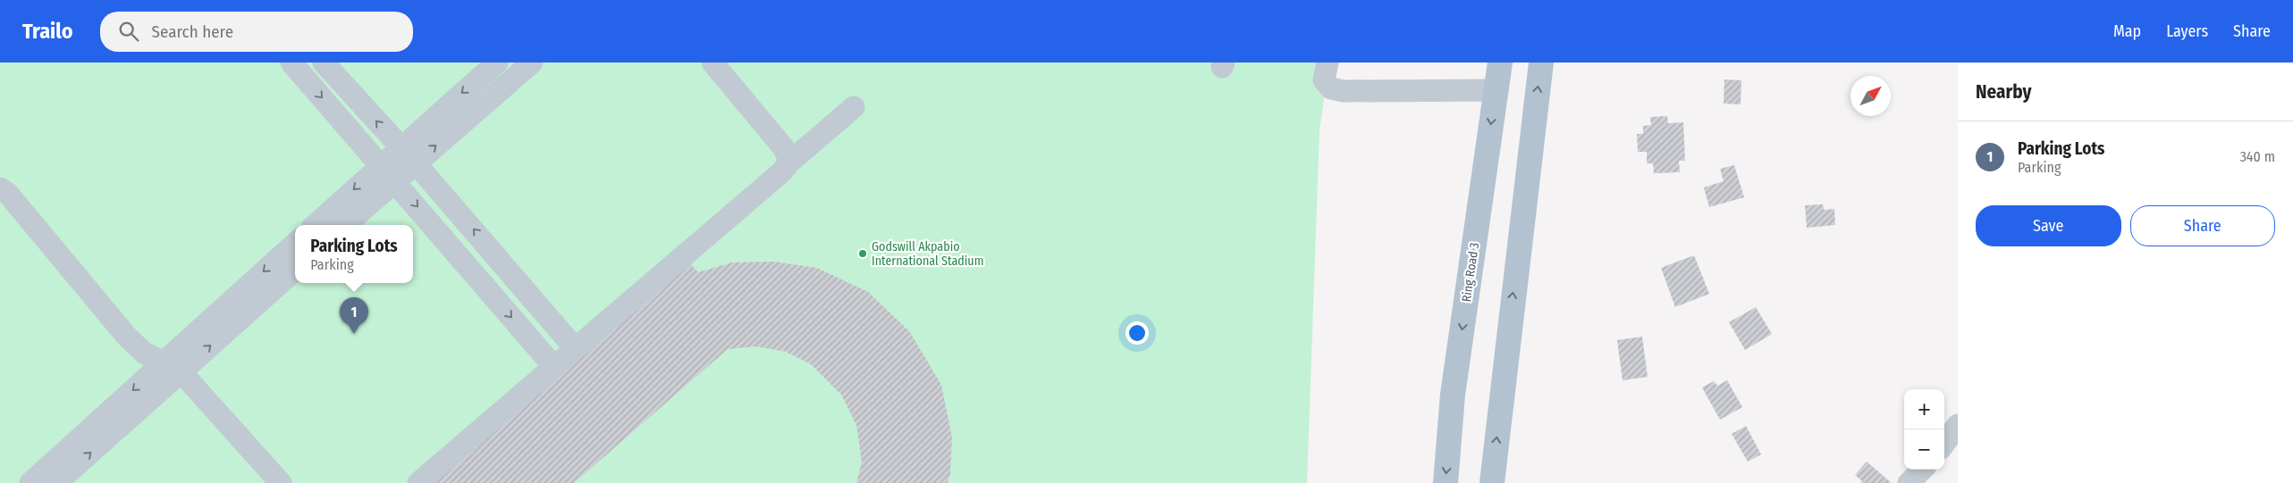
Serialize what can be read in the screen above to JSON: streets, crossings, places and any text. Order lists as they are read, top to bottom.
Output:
{
  "streets": {
    "main road": ["Ring Road 3"]
  },
  "places": ["Godswill Akpabio International Stadium"],
  "north": "top right",
  "page": {
    "header": "Trailo",
    "search": "Search here",
    "nav": ["Map", "Layers", "Share"],
    "heading": "Nearby",
    "list": [
      {
        "mark": "1",
        "name": "Parking Lots",
        "note": "Parking",
        "value": "340 m"
      }
    ],
    "buttons": ["Save", "Share"],
    "popup": ["Parking Lots", "Parking"],
    "pins": "1",
    "map_buttons": ["+", "−"]
  }
}
